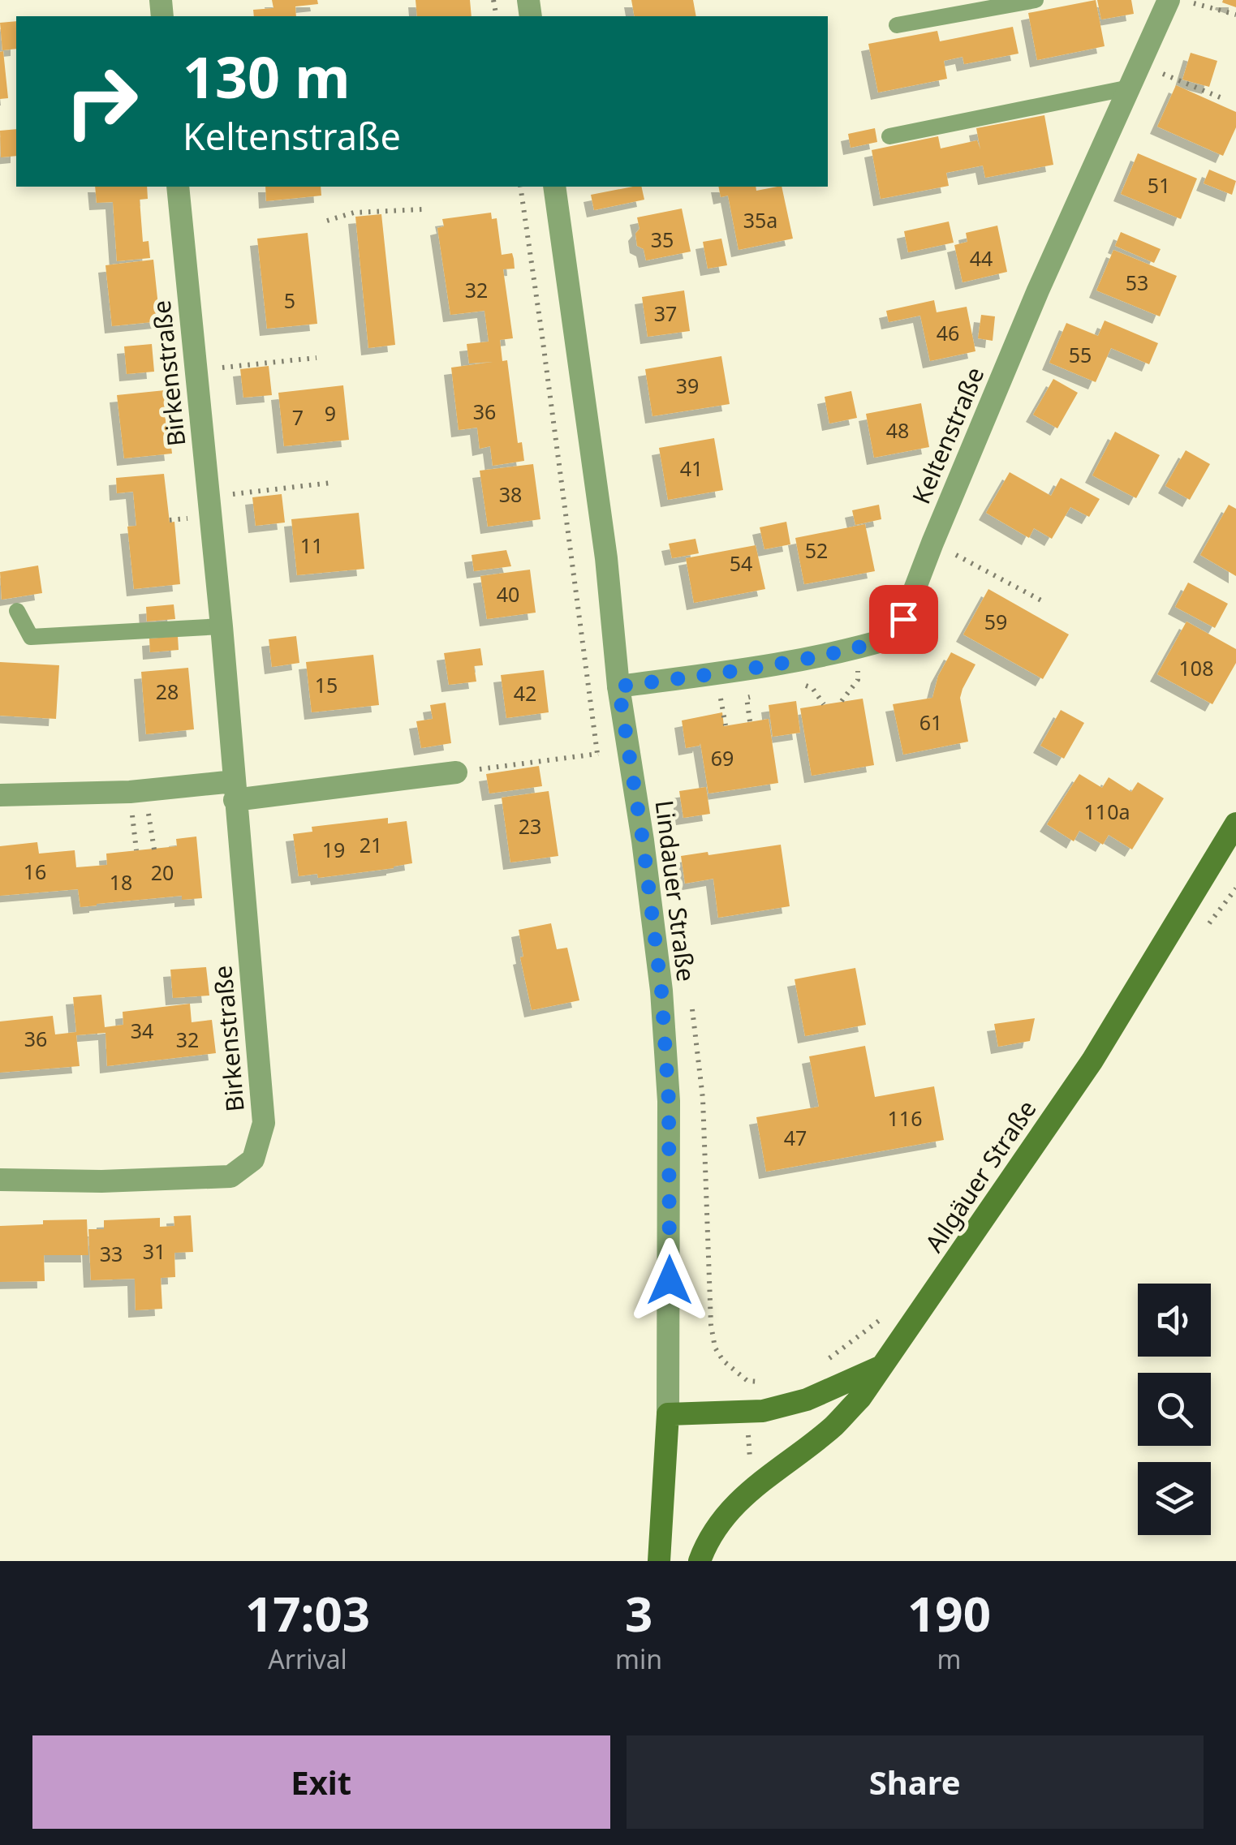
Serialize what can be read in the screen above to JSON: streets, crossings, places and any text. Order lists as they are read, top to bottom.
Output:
{
  "streets": {
    "main road": ["Lindauer Straße", "Allgäuer Straße"],
    "street": ["Birkenstraße", "Keltenstraße"]
  },
  "crossings": [
    ["Keltenstraße", "Lindauer Straße"]
  ],
  "house_numbers": [
    "51",
    "35a",
    "35",
    "44",
    "53",
    "32",
    "5",
    "37",
    "46",
    "55",
    "39",
    "36",
    "9",
    "7",
    "48",
    "41",
    "38",
    "11",
    "52",
    "54",
    "40",
    "59",
    "108",
    "15",
    "28",
    "42",
    "61",
    "69",
    "110a",
    "23",
    "21",
    "19",
    "16",
    "20",
    "18",
    "34",
    "36",
    "32",
    "116",
    "47",
    "31",
    "33"
  ],
  "page": {
    "turn": ["130 m", "Keltenstraße"],
    "eta": [
      "17:03",
      "Arrival",
      "3",
      "min",
      "190",
      "m"
    ],
    "buttons": ["Exit", "Share"]
  }
}
